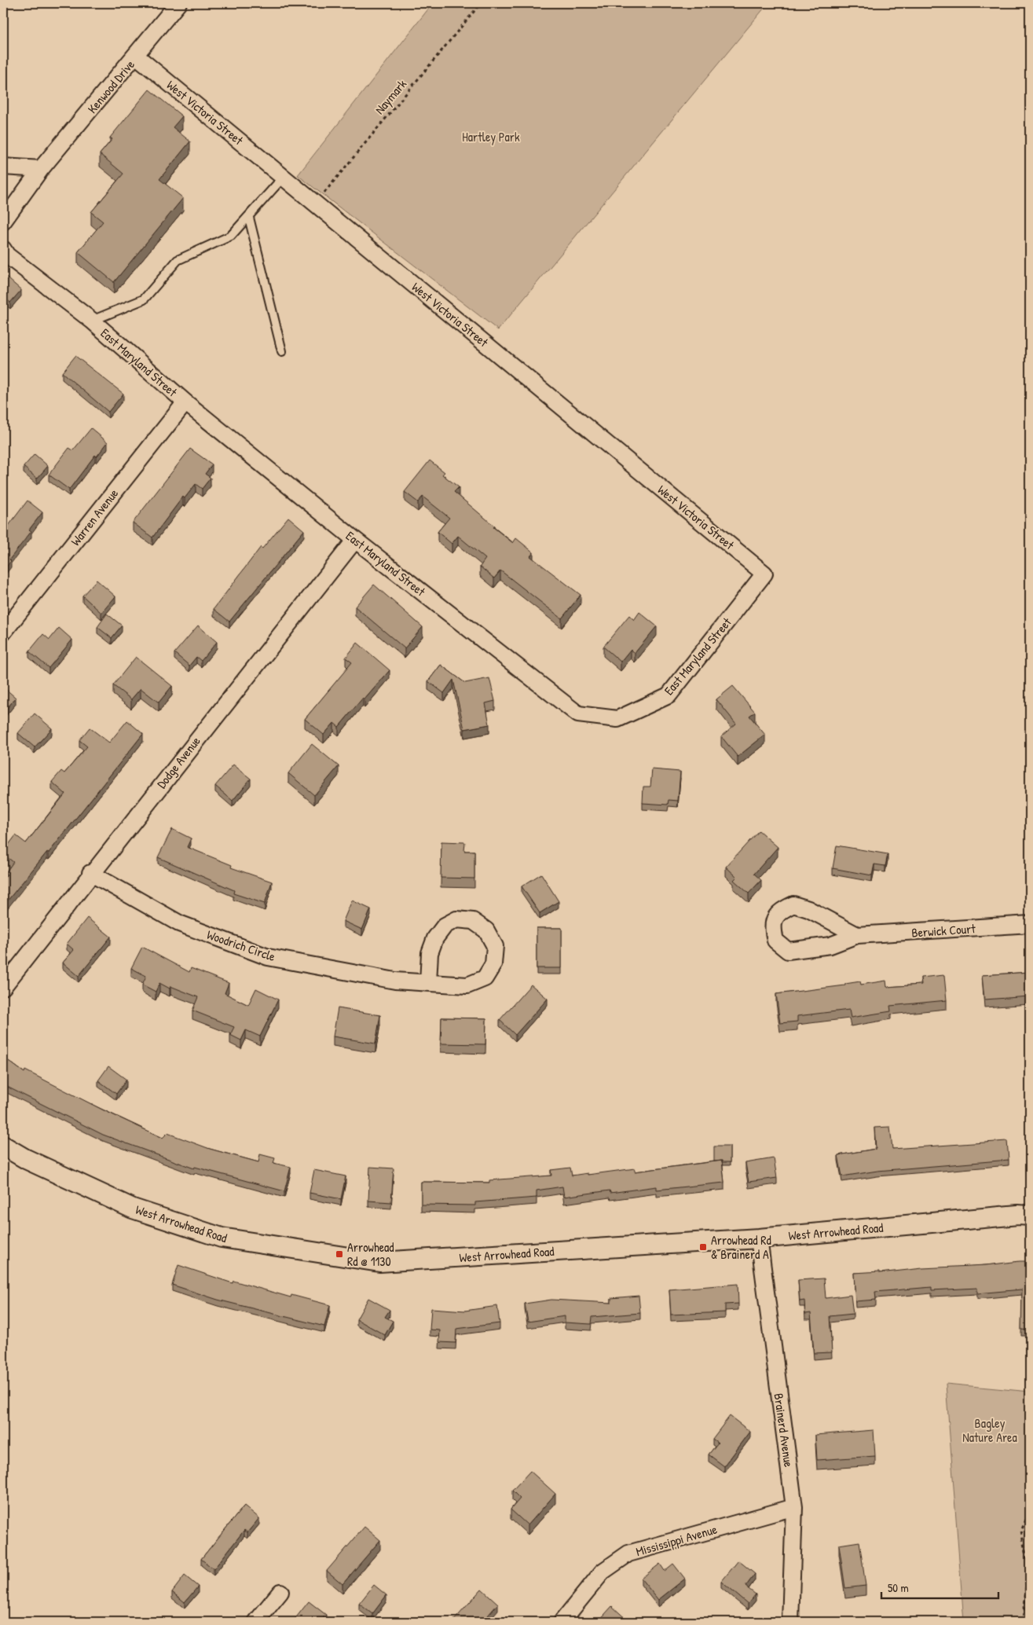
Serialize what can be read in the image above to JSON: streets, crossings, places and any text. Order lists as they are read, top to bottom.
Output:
{
  "streets": {
    "street": [
      "Kenwood Drive",
      "West Victoria Street",
      "East Maryland Street",
      "Warren Avenue",
      "Dodge Avenue",
      "Berwick Court",
      "Woodrich Circle",
      "West Arrowhead Road",
      "Brainerd Avenue",
      "Mississippi Avenue"
    ],
    "path": ["Naymark"]
  },
  "crossings": [
    ["Kenwood Drive", "West Victoria Street"],
    ["Naymark", "West Victoria Street"],
    ["West Victoria Street", "East Maryland Street"],
    ["East Maryland Street", "Warren Avenue"],
    ["East Maryland Street", "Dodge Avenue"],
    ["Dodge Avenue", "Woodrich Circle"],
    ["West Arrowhead Road", "Brainerd Avenue"],
    ["Brainerd Avenue", "Mississippi Avenue"]
  ],
  "parks": ["Hartley Park", "Bagley Nature Area"],
  "places": {
    "transit": ["Arrowhead Rd & Brainerd A", "Arrowhead Rd @ 1130"]
  },
  "scale_bar": "50 m"
}
